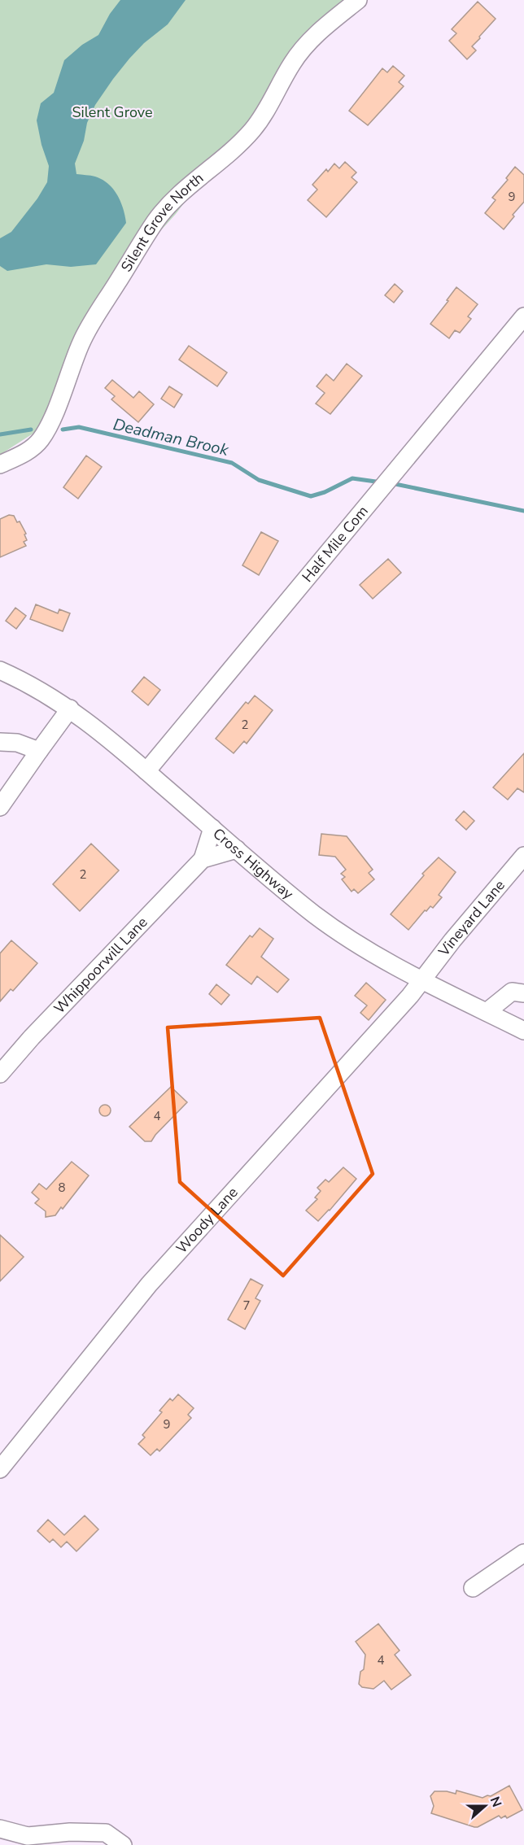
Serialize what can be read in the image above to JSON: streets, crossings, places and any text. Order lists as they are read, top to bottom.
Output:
{
  "streets": {
    "street": [
      "Silent Grove North",
      "Half Mile Com",
      "Cross Highway",
      "Vineyard Lane",
      "Whippoorwill Lane",
      "Woody Lane"
    ]
  },
  "crossings": [
    ["Half Mile Com", "Cross Highway"],
    ["Cross Highway", "Vineyard Lane"],
    ["Cross Highway", "Whippoorwill Lane"],
    ["Cross Highway", "Woody Lane"],
    ["Vineyard Lane", "Woody Lane"]
  ],
  "water": ["Deadman Brook"],
  "parks": ["Silent Grove"],
  "house_numbers": [
    "9",
    "2",
    "2",
    "4",
    "8",
    "7",
    "9",
    "4"
  ],
  "north": "right"
}
